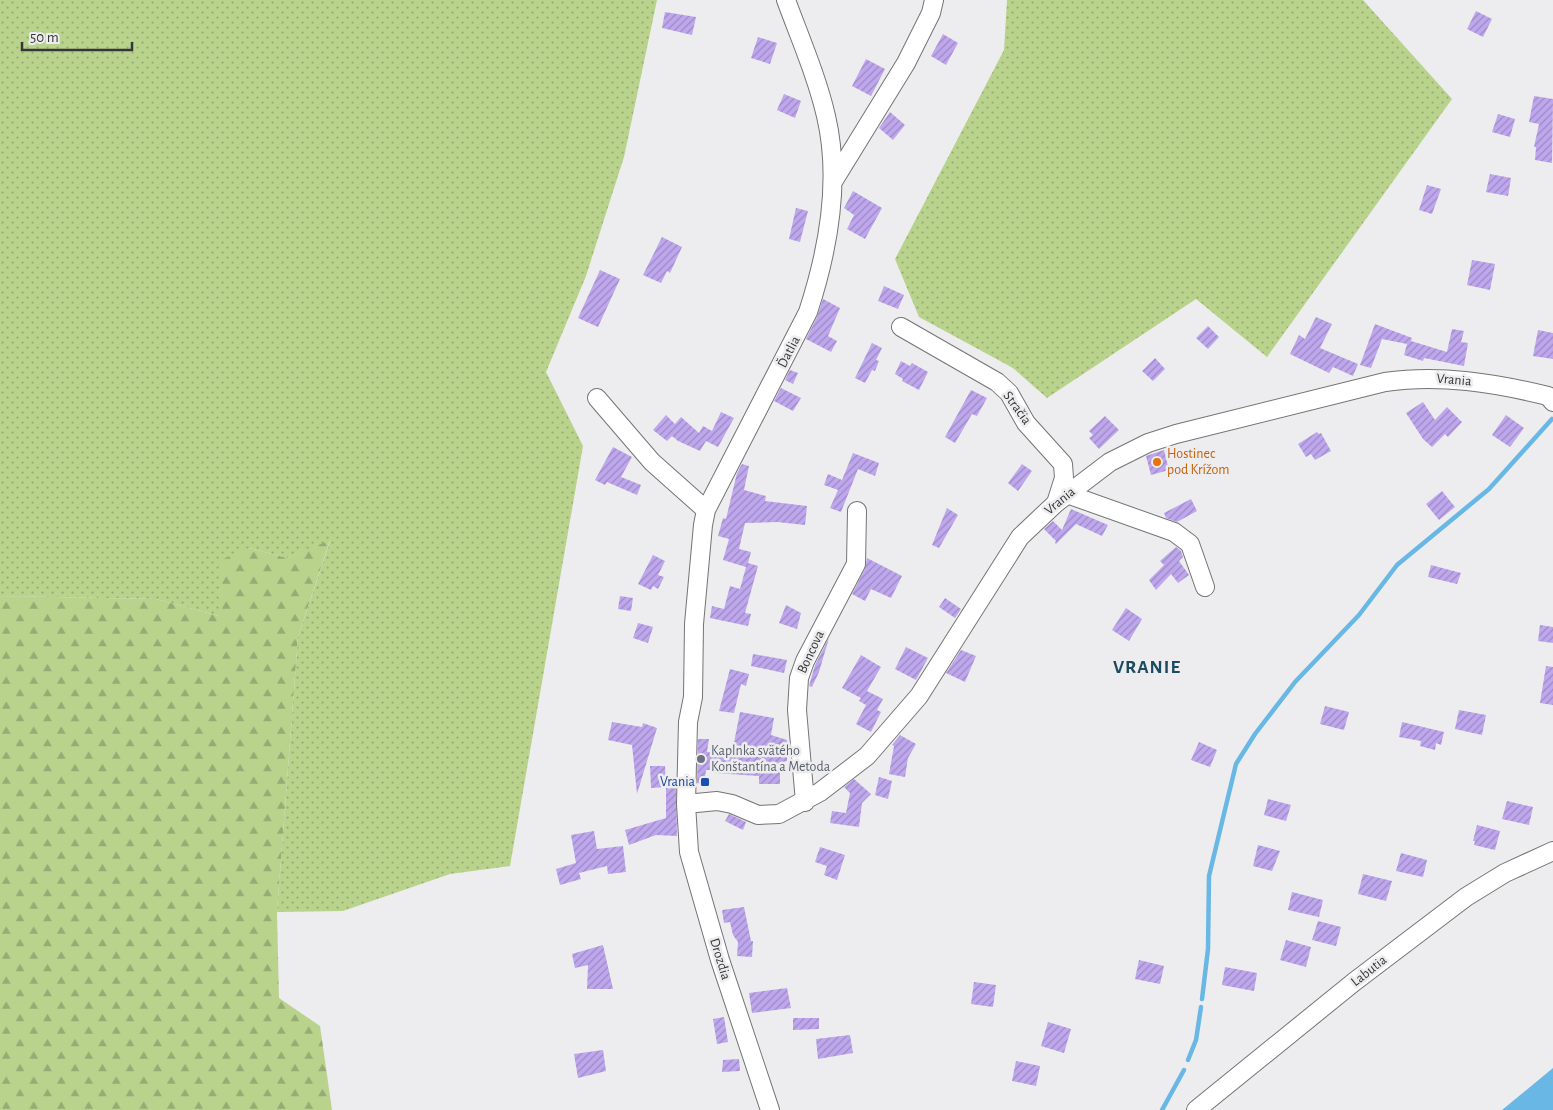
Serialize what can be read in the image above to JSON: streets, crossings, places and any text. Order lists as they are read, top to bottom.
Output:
{
  "streets": {
    "street": [
      "Ďatlia",
      "Vrania",
      "Stračia",
      "Boncova",
      "Drozdia",
      "Labutia"
    ]
  },
  "crossings": [
    ["Ďatlia", "Vrania"],
    ["Ďatlia", "Drozdia"],
    ["Vrania", "Stračia"],
    ["Vrania", "Boncova"],
    ["Vrania", "Drozdia"]
  ],
  "districts": ["VRANIE"],
  "places": {
    "other": ["Hostinec pod Krížom", "Kaplnka svätého Konštantína a Metoda"],
    "transit": ["Vrania"]
  },
  "scale_bar": "50 m"
}
